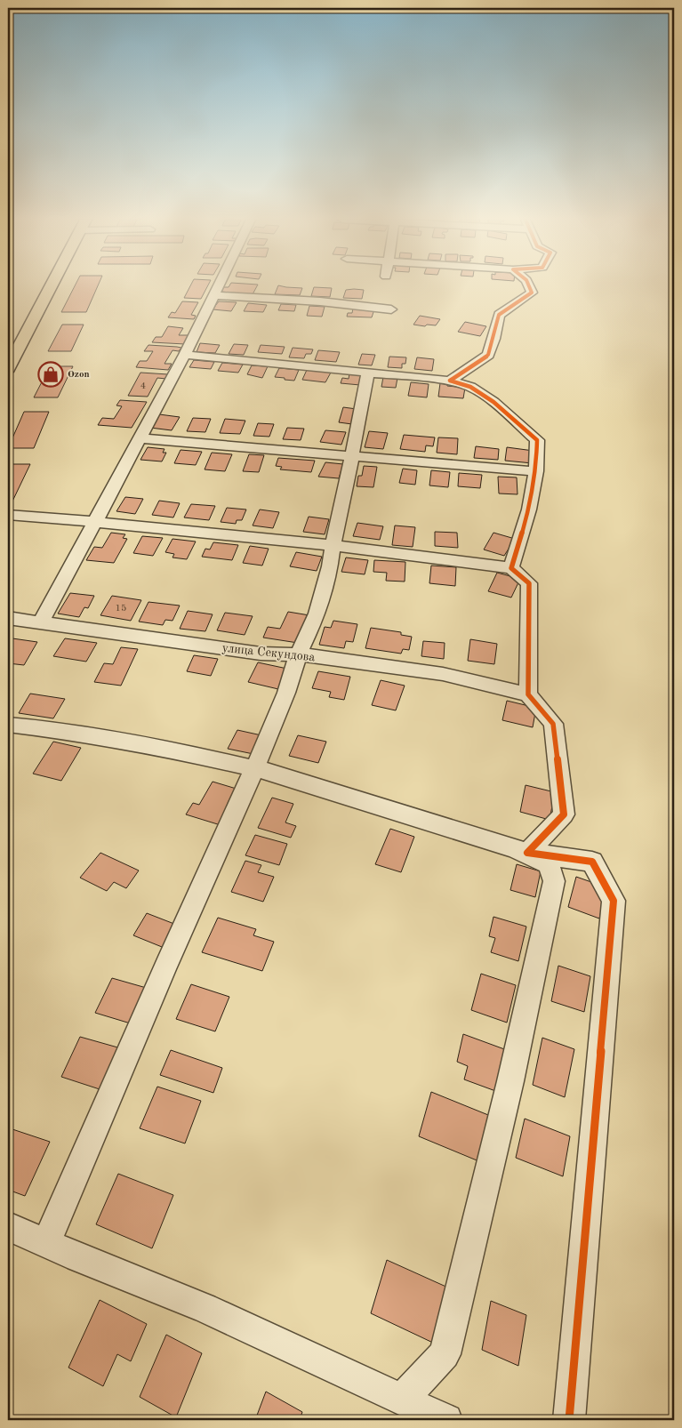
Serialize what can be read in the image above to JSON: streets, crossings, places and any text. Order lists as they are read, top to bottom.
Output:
{
  "streets": {
    "street": ["улица Секундова"]
  },
  "places": {
    "shop": ["Ozon"]
  },
  "house_numbers": ["4", "15"]
}
